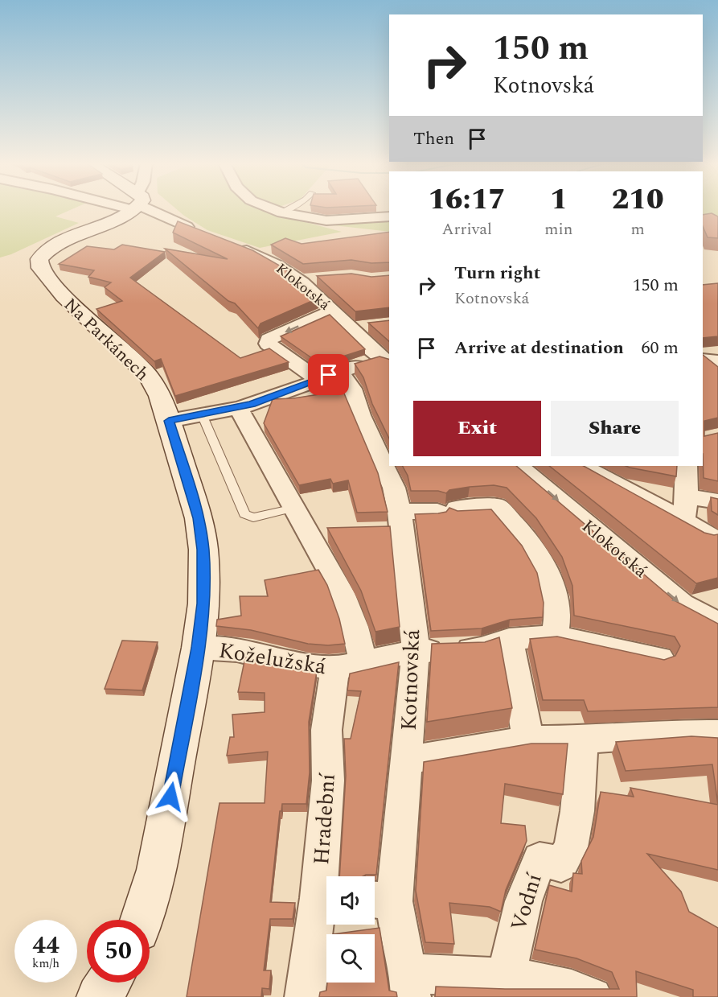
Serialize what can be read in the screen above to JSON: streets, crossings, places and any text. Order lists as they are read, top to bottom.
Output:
{
  "streets": {
    "main road": ["Na Parkánech"],
    "street": [
      "Klokotská",
      "Koželužská",
      "Kotnovská",
      "Hradební",
      "Vodní"
    ]
  },
  "crossings": [
    ["Na Parkánech", "Koželužská"],
    ["Koželužská", "Kotnovská"],
    ["Koželužská", "Hradební"]
  ],
  "page": {
    "turn": ["150 m", "Kotnovská"],
    "then": "Then",
    "eta": [
      "16:17",
      "Arrival",
      "1",
      "min",
      "210",
      "m"
    ],
    "list": [
      {
        "name": "Turn right",
        "note": "Kotnovská",
        "value": "150 m"
      },
      {
        "name": "Arrive at destination",
        "value": "60 m"
      }
    ],
    "buttons": ["Exit", "Share"],
    "speed": "44 km/h",
    "limit": "50"
  }
}
